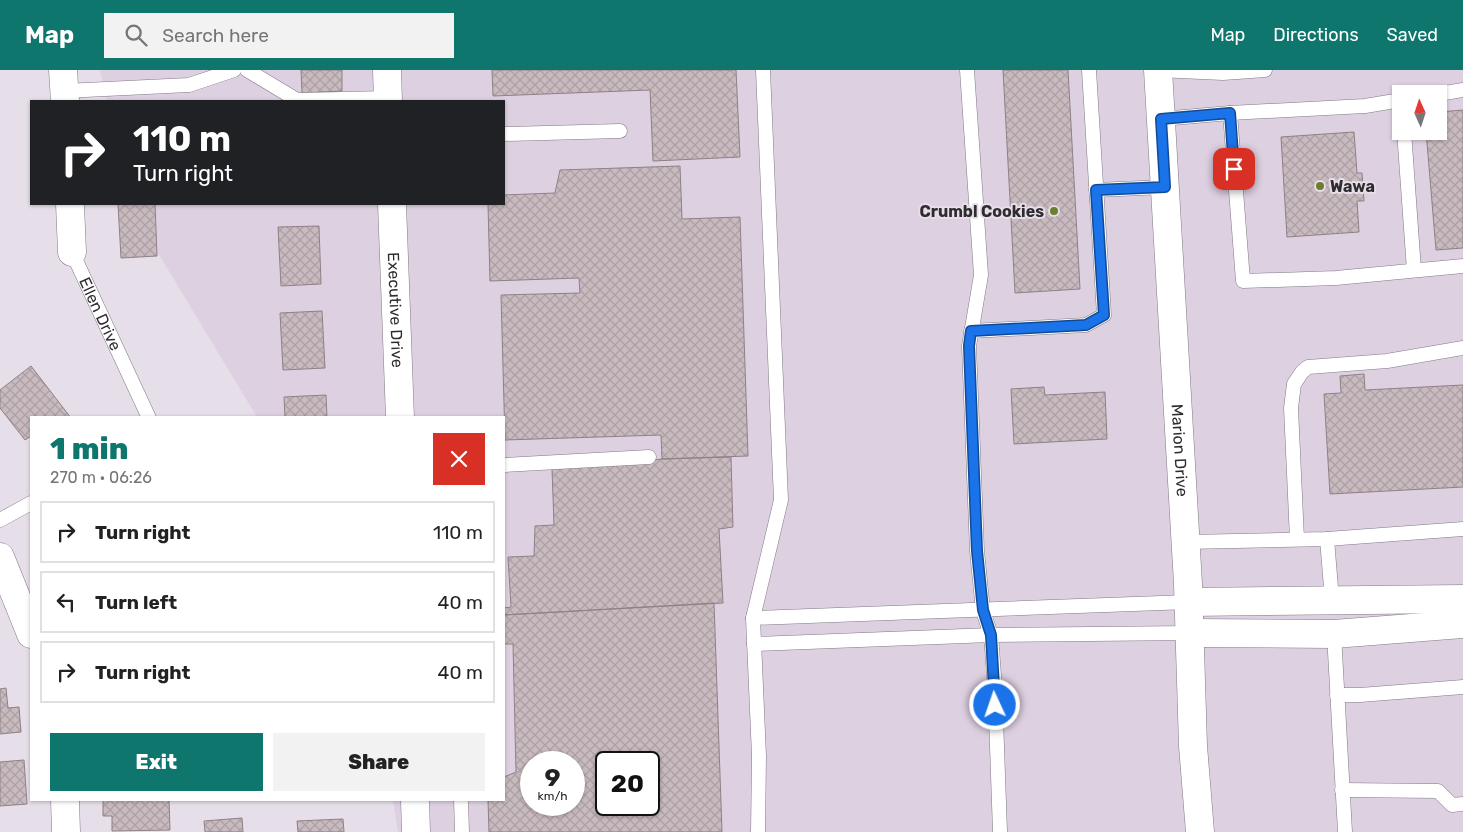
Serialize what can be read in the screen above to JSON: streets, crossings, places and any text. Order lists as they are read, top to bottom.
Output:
{
  "streets": {
    "street": ["Executive Drive", "Ellen Drive", "Marion Drive"]
  },
  "places": ["Wawa", "Crumbl Cookies"],
  "north": "top",
  "page": {
    "header": "Map",
    "search": "Search here",
    "nav": ["Map", "Directions", "Saved"],
    "turn": ["110 m", "Turn right"],
    "heading": ["1 min", "270 m · 06:26"],
    "list": [
      {
        "name": "Turn right",
        "value": "110 m"
      },
      {
        "name": "Turn left",
        "value": "40 m"
      },
      {
        "name": "Turn right",
        "value": "40 m"
      }
    ],
    "buttons": ["Exit", "Share"],
    "speed": "9 km/h",
    "limit": "20"
  }
}
